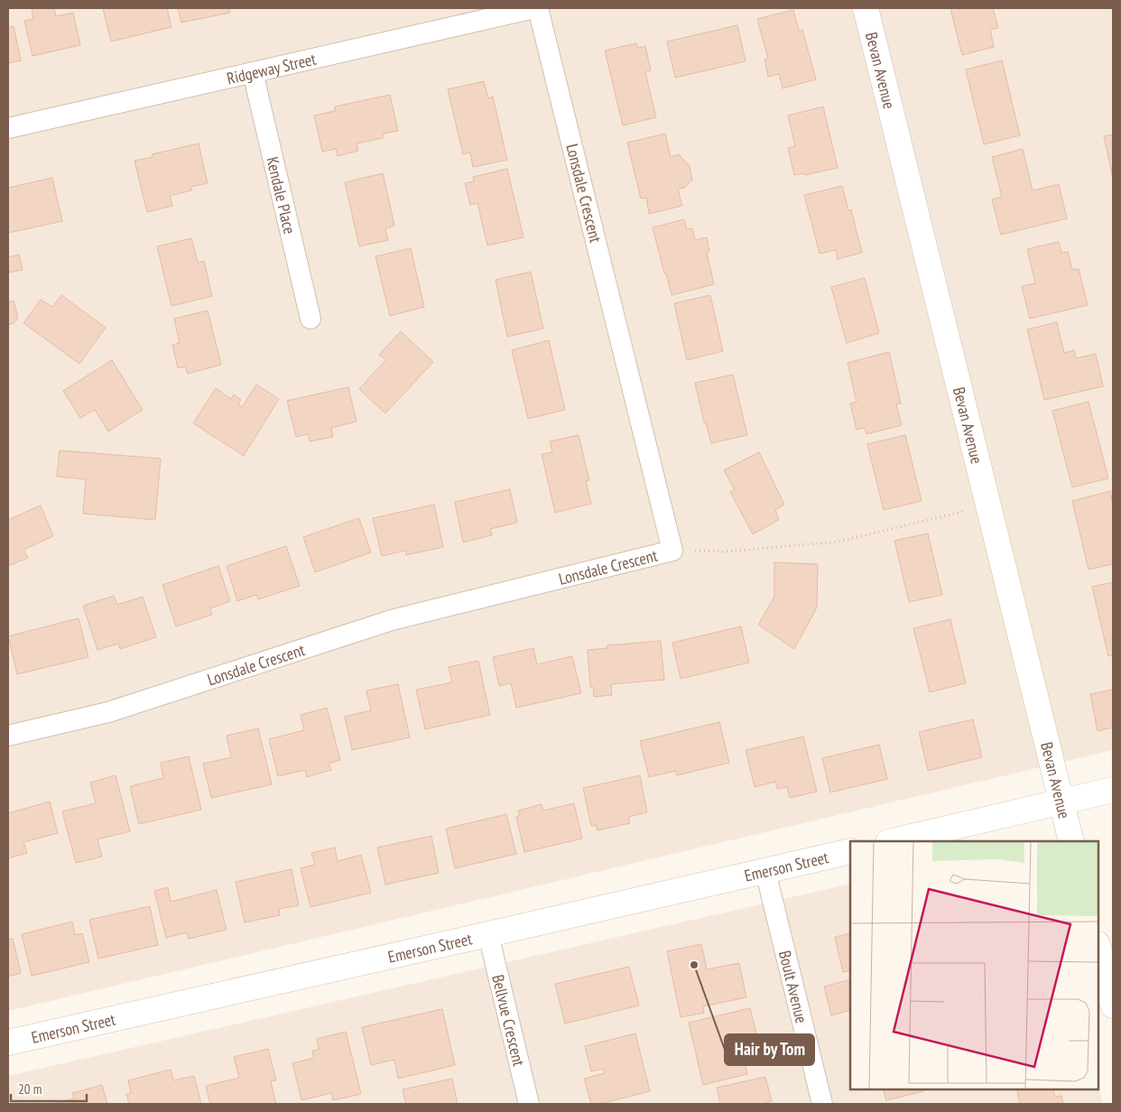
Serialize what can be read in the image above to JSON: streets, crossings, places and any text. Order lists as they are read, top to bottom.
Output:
{
  "streets": {
    "main road": ["Bevan Avenue", "Emerson Street"],
    "street": [
      "Ridgeway Street",
      "Lonsdale Crescent",
      "Kendale Place",
      "Boult Avenue",
      "Bellvue Crescent"
    ]
  },
  "crossings": [
    ["Ridgeway Street", "Kendale Place"],
    ["Emerson Street", "Boult Avenue"],
    ["Emerson Street", "Bellvue Crescent"]
  ],
  "places": ["Hair by Tom"],
  "scale_bar": "20 m"
}
